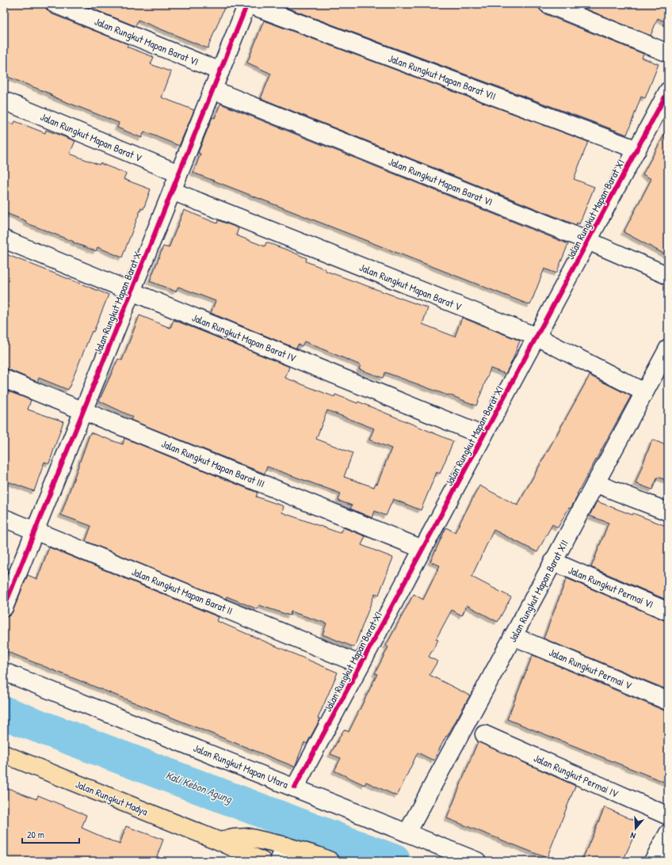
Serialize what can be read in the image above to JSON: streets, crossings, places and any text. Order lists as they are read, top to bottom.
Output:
{
  "streets": {
    "main road": ["Jalan Rungkut Madya"],
    "street": [
      "Jalan Rungkut Mapan Barat VI",
      "Jalan Rungkut Mapan Barat VII",
      "Jalan Rungkut Mapan Barat V",
      "Jalan Rungkut Mapan Barat XI",
      "Jalan Rungkut Mapan Barat X",
      "Jalan Rungkut Mapan Barat IV",
      "Jalan Rungkut Mapan Barat III",
      "Jalan Rungkut Permai VI",
      "Jalan Rungkut Mapan Barat II",
      "Jalan Rungkut Mapan Barat XII",
      "Jalan Rungkut Permai V",
      "Jalan Rungkut Mapan Utara",
      "Jalan Rungkut Permai IV"
    ]
  },
  "crossings": [
    ["Jalan Rungkut Mapan Barat VI", "Jalan Rungkut Mapan Barat XI"],
    ["Jalan Rungkut Mapan Barat VI", "Jalan Rungkut Mapan Barat X"],
    ["Jalan Rungkut Mapan Barat VII", "Jalan Rungkut Mapan Barat XI"],
    ["Jalan Rungkut Mapan Barat VII", "Jalan Rungkut Mapan Barat X"],
    ["Jalan Rungkut Mapan Barat V", "Jalan Rungkut Mapan Barat XI"],
    ["Jalan Rungkut Mapan Barat V", "Jalan Rungkut Mapan Barat X"],
    ["Jalan Rungkut Mapan Barat V", "Jalan Rungkut Mapan Barat XII"],
    ["Jalan Rungkut Mapan Barat XI", "Jalan Rungkut Mapan Barat IV"],
    ["Jalan Rungkut Mapan Barat XI", "Jalan Rungkut Mapan Barat III"],
    ["Jalan Rungkut Mapan Barat XI", "Jalan Rungkut Mapan Barat II"],
    ["Jalan Rungkut Mapan Barat XI", "Jalan Rungkut Mapan Utara"],
    ["Jalan Rungkut Mapan Barat X", "Jalan Rungkut Mapan Barat IV"],
    ["Jalan Rungkut Mapan Barat X", "Jalan Rungkut Mapan Barat III"],
    ["Jalan Rungkut Mapan Barat X", "Jalan Rungkut Mapan Barat II"],
    ["Jalan Rungkut Permai VI", "Jalan Rungkut Mapan Barat XII"],
    ["Jalan Rungkut Mapan Barat XII", "Jalan Rungkut Permai V"],
    ["Jalan Rungkut Mapan Barat XII", "Jalan Rungkut Mapan Utara"]
  ],
  "water": ["Kali Kebon Agung"],
  "scale_bar": "20 m",
  "north": "bottom"
}
